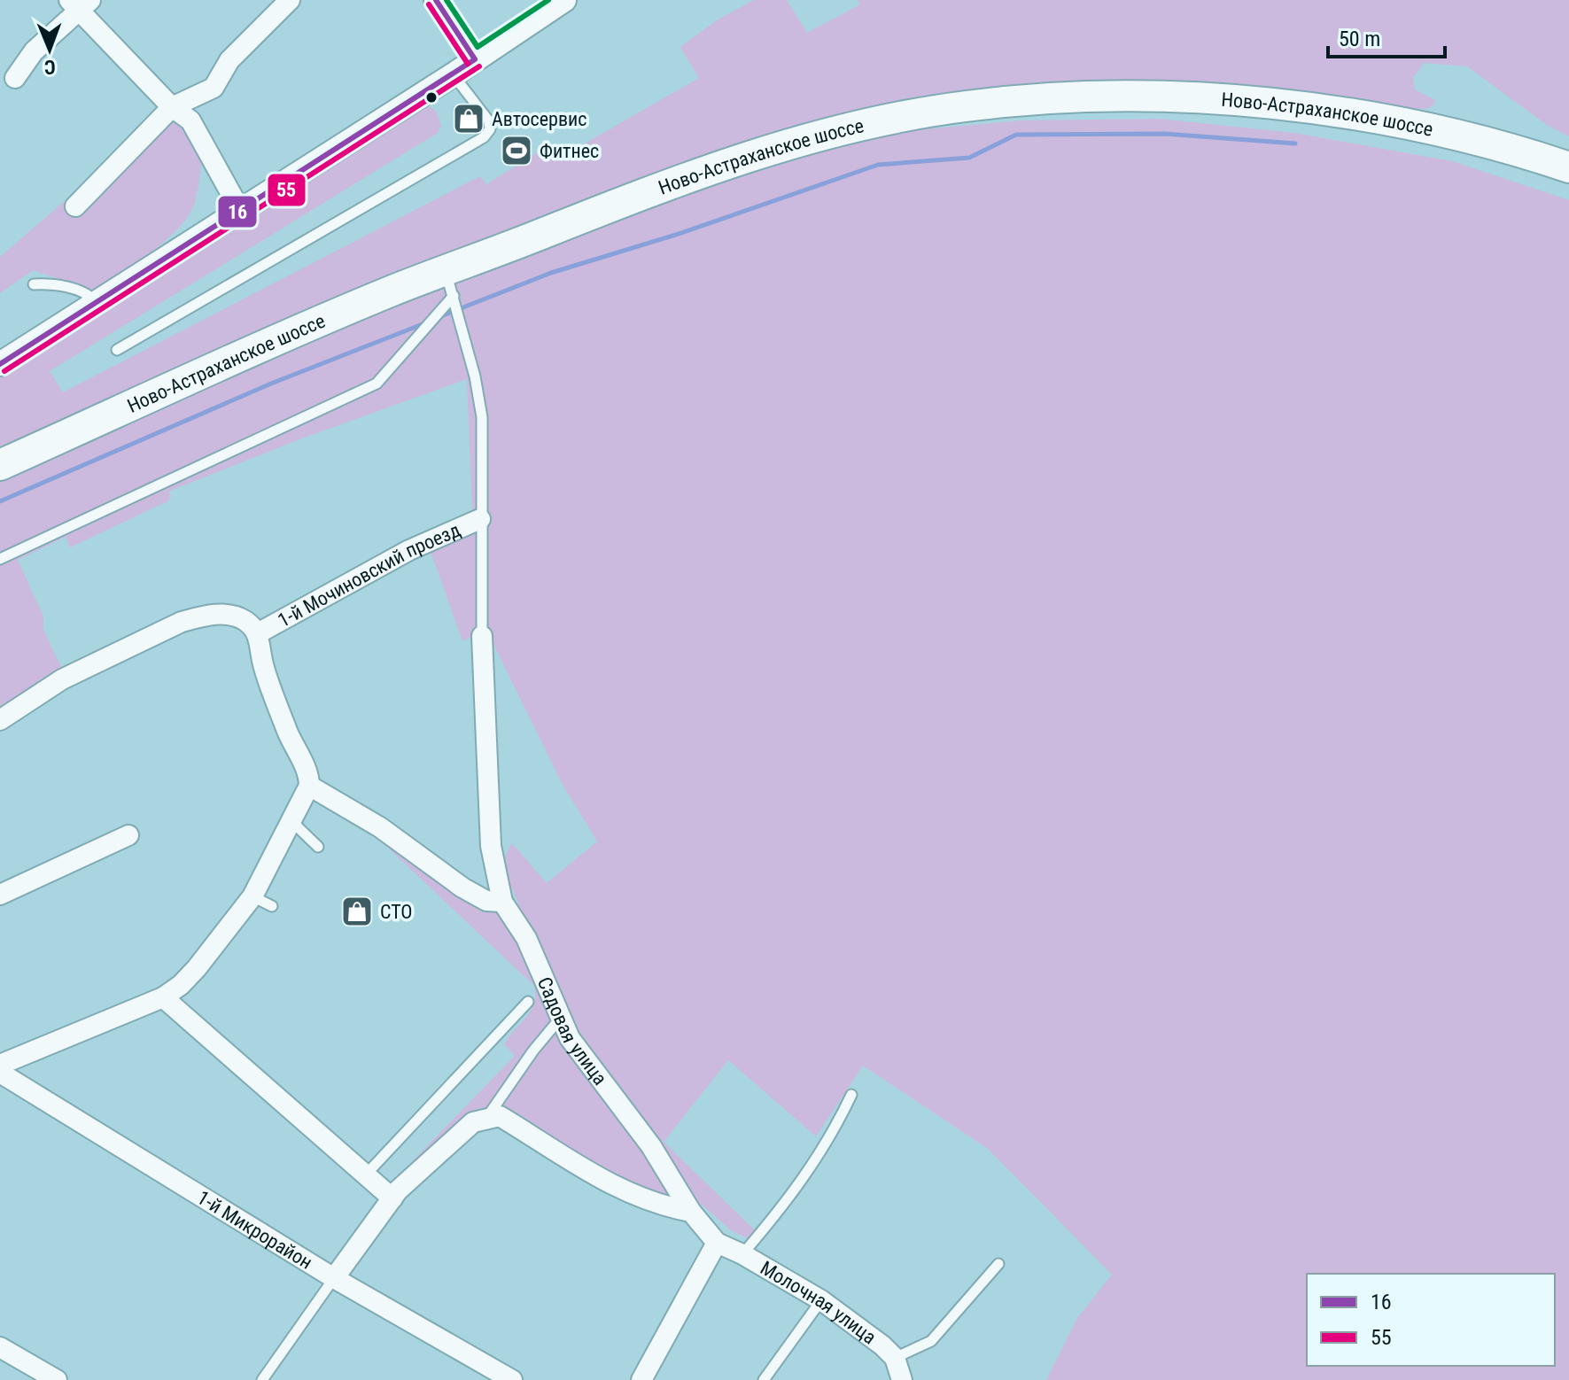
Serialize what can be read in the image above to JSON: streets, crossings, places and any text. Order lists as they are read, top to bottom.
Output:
{
  "streets": {
    "main road": ["Ново-Астраханское шоссе"],
    "street": [
      "1-й Мочиновский проезд",
      "Садовая улица",
      "1-й Микрорайон",
      "Молочная улица"
    ]
  },
  "crossings": [
    ["Садовая улица", "Молочная улица"]
  ],
  "places": {
    "shop": ["Автосервис", "СТО"],
    "sports": ["Фитнес"]
  },
  "lines": ["transit line 16", "transit line 55"],
  "legend": ["16", "55"],
  "scale_bar": "50 m",
  "north": "bottom"
}
